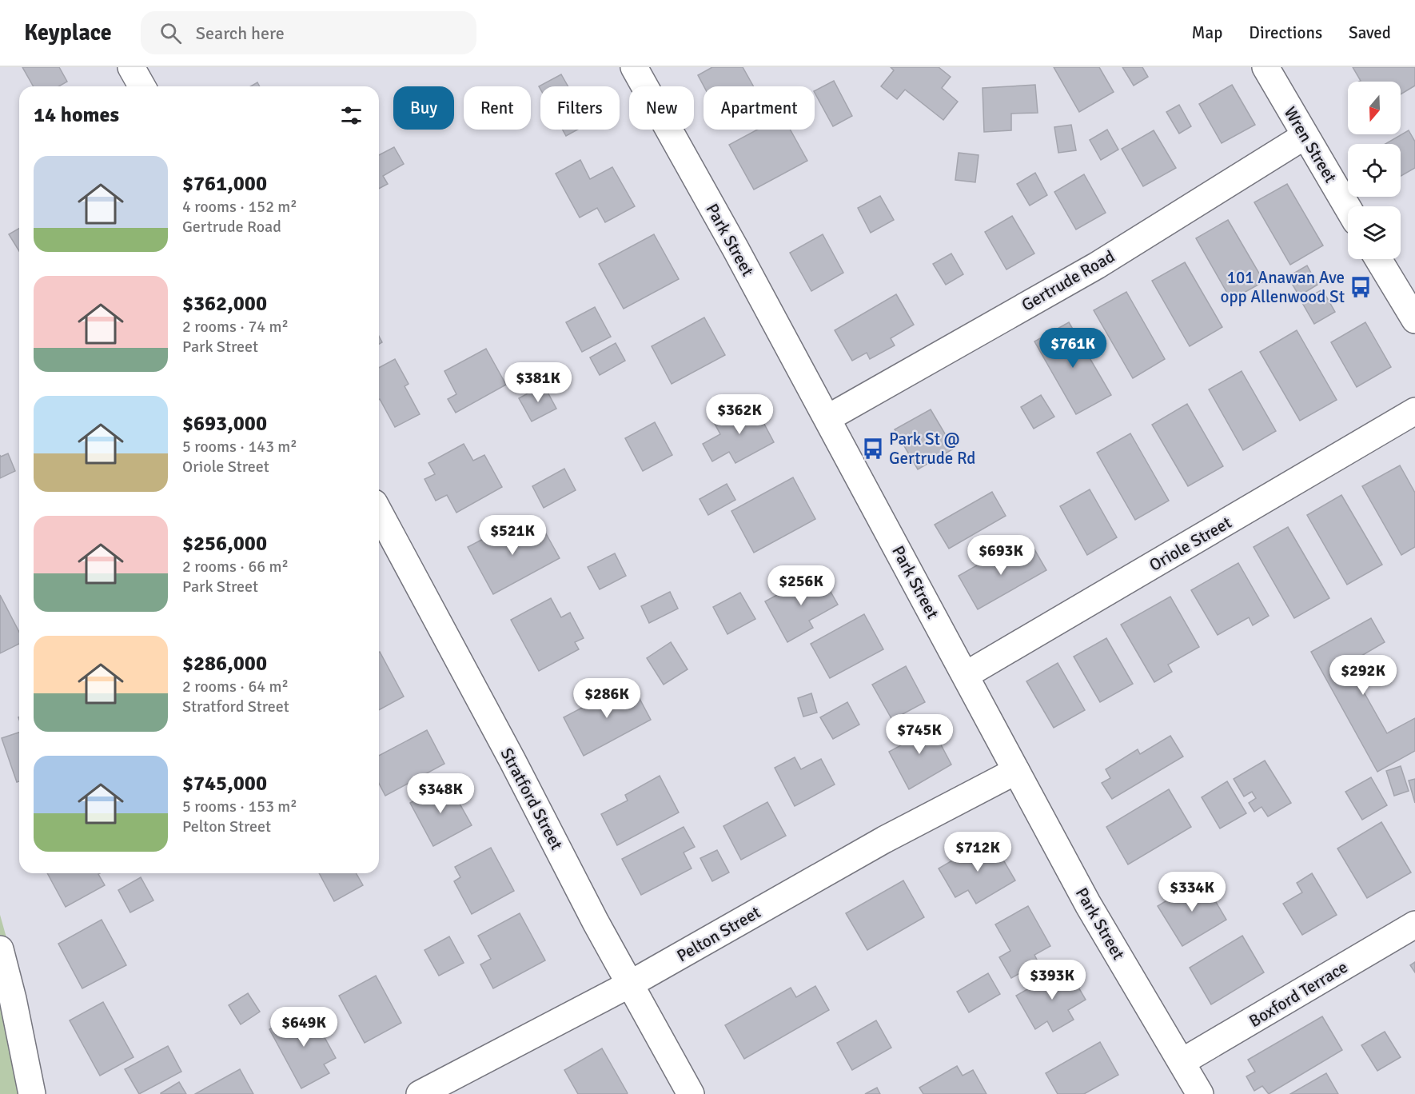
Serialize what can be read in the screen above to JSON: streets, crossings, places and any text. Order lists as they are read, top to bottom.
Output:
{
  "streets": {
    "street": [
      "Wren Street",
      "Park Street",
      "Gertrude Road",
      "Oriole Street",
      "Stratford Street",
      "Pelton Street",
      "Boxford Terrace"
    ]
  },
  "crossings": [
    ["Wren Street", "Gertrude Road"],
    ["Park Street", "Gertrude Road"],
    ["Park Street", "Oriole Street"],
    ["Park Street", "Pelton Street"],
    ["Park Street", "Boxford Terrace"],
    ["Stratford Street", "Pelton Street"]
  ],
  "places": {
    "bus stop": ["101 Anawan Ave opp Allenwood St", "Park St @ Gertrude Rd"]
  },
  "north": "bottom",
  "page": {
    "header": "Keyplace",
    "search": "Search here",
    "nav": ["Map", "Directions", "Saved"],
    "chip": [
      "Buy",
      "Rent",
      "Filters",
      "New",
      "Apartment"
    ],
    "heading": "14 homes",
    "list": [
      {
        "name": "$761,000",
        "note": "4 rooms · 152 m² · Gertrude Road"
      },
      {
        "name": "$362,000",
        "note": "2 rooms · 74 m² · Park Street"
      },
      {
        "name": "$693,000",
        "note": "5 rooms · 143 m² · Oriole Street"
      },
      {
        "name": "$256,000",
        "note": "2 rooms · 66 m² · Park Street"
      },
      {
        "name": "$286,000",
        "note": "2 rooms · 64 m² · Stratford Street"
      },
      {
        "name": "$745,000",
        "note": "5 rooms · 153 m² · Pelton Street"
      }
    ],
    "price": [
      "$761K",
      "$381K",
      "$362K",
      "$521K",
      "$693K",
      "$256K",
      "$292K",
      "$286K",
      "$745K",
      "$348K",
      "$712K",
      "$334K",
      "$393K",
      "$649K"
    ]
  }
}
